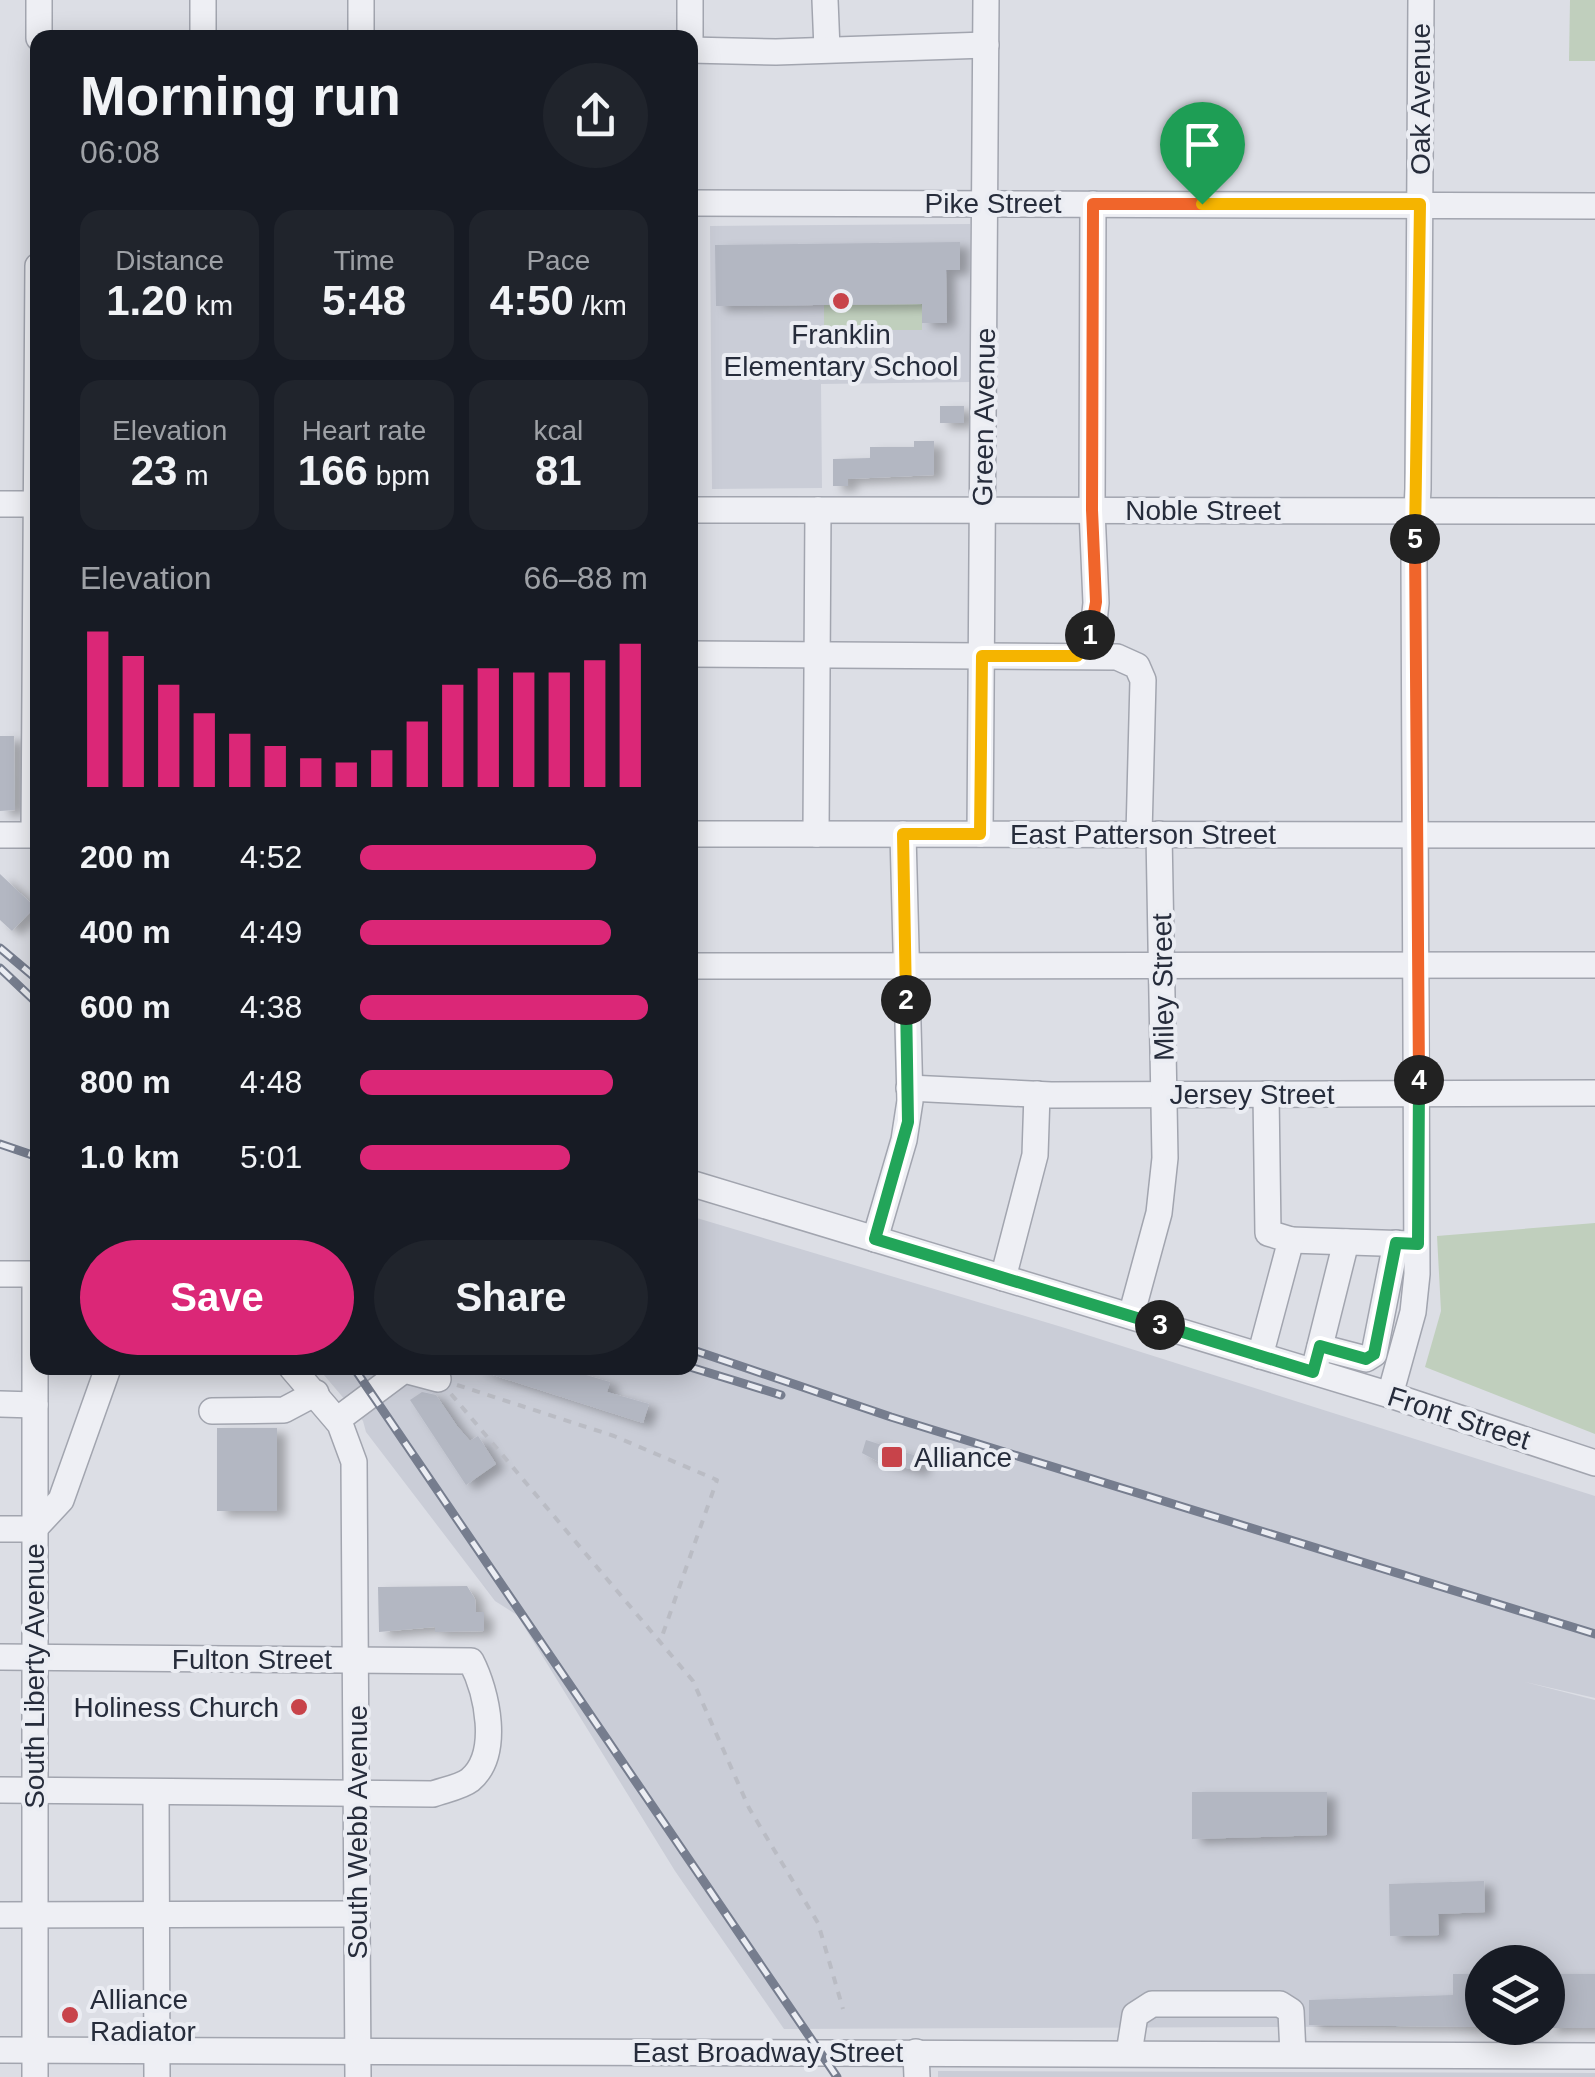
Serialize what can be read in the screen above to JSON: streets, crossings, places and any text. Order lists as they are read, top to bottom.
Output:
{
  "streets": {
    "street": [
      "Oak Avenue",
      "Pike Street",
      "Green Avenue",
      "Noble Street",
      "East Patterson Street",
      "Miley Street",
      "Jersey Street",
      "Front Street",
      "Fulton Street",
      "South Liberty Avenue",
      "South Webb Avenue",
      "East Broadway Street"
    ]
  },
  "crossings": [
    ["Oak Avenue", "Pike Street"],
    ["Oak Avenue", "Noble Street"],
    ["Oak Avenue", "East Patterson Street"],
    ["Oak Avenue", "Jersey Street"],
    ["Oak Avenue", "Front Street"],
    ["Pike Street", "Green Avenue"],
    ["Green Avenue", "Noble Street"],
    ["Green Avenue", "East Patterson Street"],
    ["East Patterson Street", "Miley Street"],
    ["Miley Street", "Jersey Street"],
    ["Miley Street", "Front Street"],
    ["Fulton Street", "South Liberty Avenue"],
    ["Fulton Street", "South Webb Avenue"],
    ["South Liberty Avenue", "East Broadway Street"],
    ["South Webb Avenue", "East Broadway Street"]
  ],
  "places": {
    "other": ["Franklin Elementary School", "Holiness Church", "Alliance Radiator"],
    "transit": ["Alliance"]
  },
  "page": {
    "heading": ["Morning run", "06:08"],
    "stats": [
      ["Distance", "1.20 km"],
      ["Time", "5:48"],
      ["Pace", "4:50 /km"],
      ["Elevation", "23 m"],
      ["Heart rate", "166 bpm"],
      ["kcal", "81"]
    ],
    "pins": [
      "5",
      "1",
      "2",
      "4",
      "3"
    ],
    "chart": ["Elevation", "66–88 m"],
    "list": [
      {
        "name": "200 m",
        "note": "4:52"
      },
      {
        "name": "400 m",
        "note": "4:49"
      },
      {
        "name": "600 m",
        "note": "4:38"
      },
      {
        "name": "800 m",
        "note": "4:48"
      },
      {
        "name": "1.0 km",
        "note": "5:01"
      }
    ],
    "buttons": ["Save", "Share"]
  }
}
